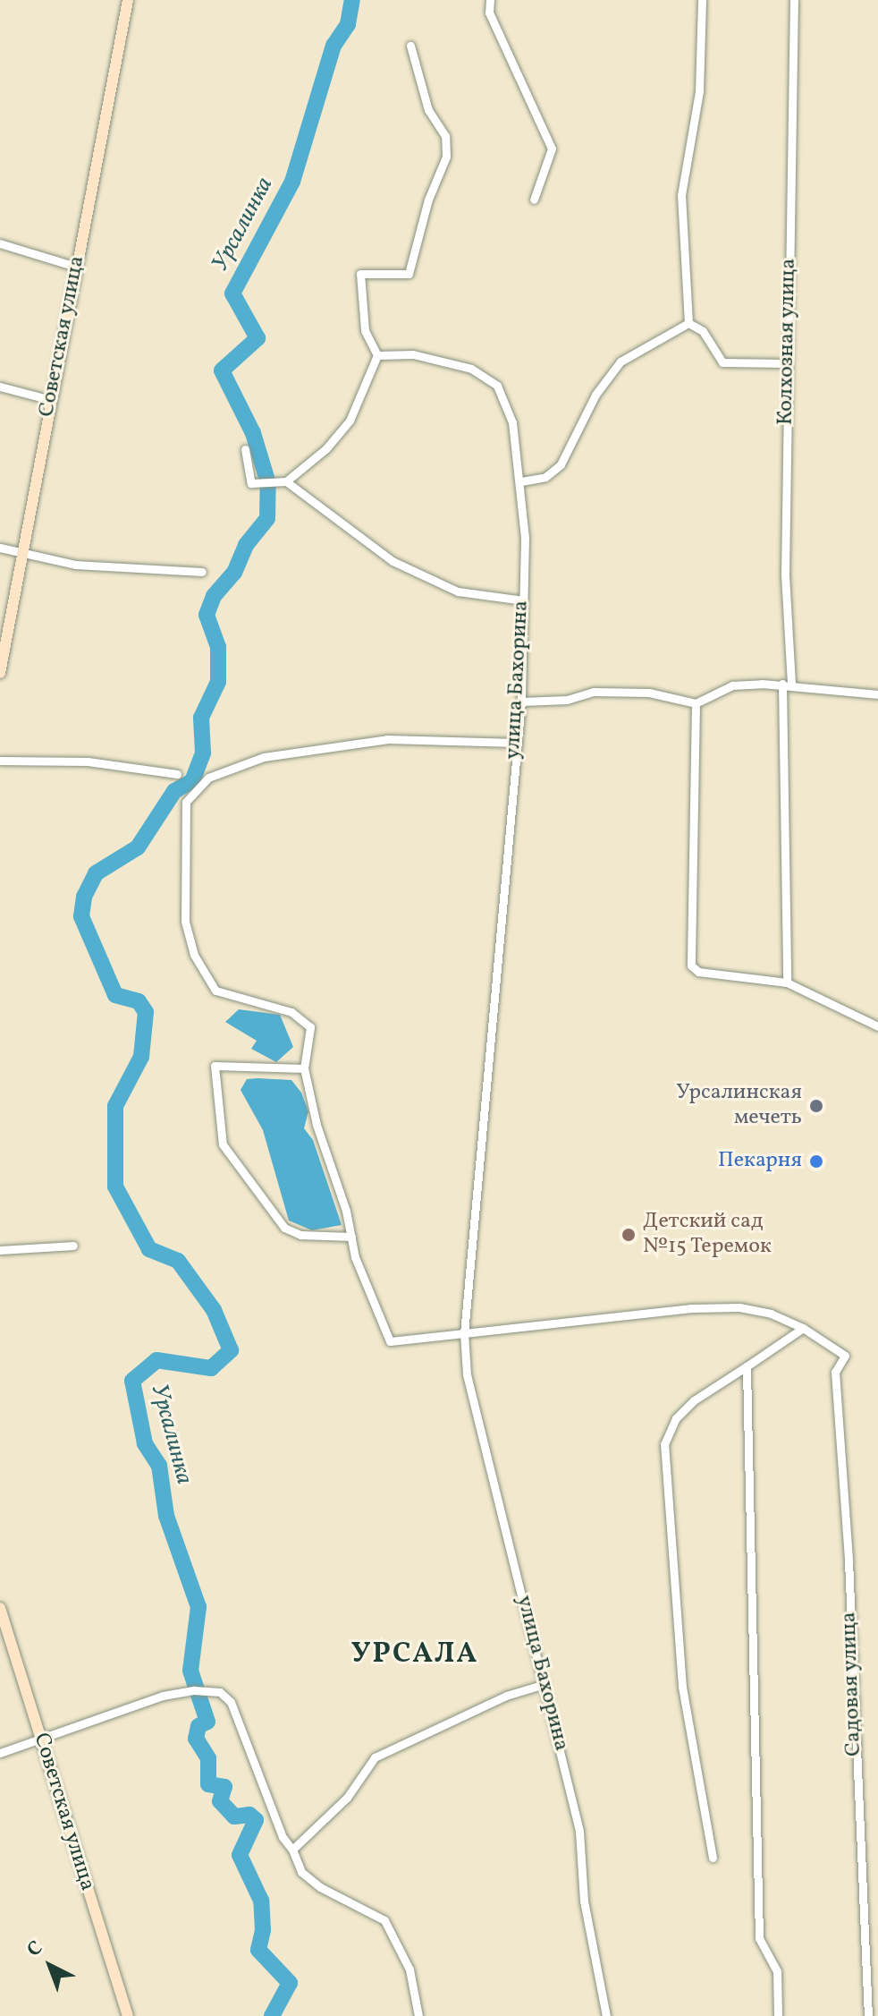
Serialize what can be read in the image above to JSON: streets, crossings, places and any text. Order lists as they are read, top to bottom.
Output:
{
  "streets": {
    "street": [
      "Советская улица",
      "Колхозная улица",
      "улица Бахорина",
      "Садовая улица"
    ]
  },
  "districts": ["УРСАЛА"],
  "water": ["Урсалинка"],
  "places": ["Урсалинская мечеть", "Пекарня", "Детский сад №15 Теремок"],
  "north": "top left"
}
